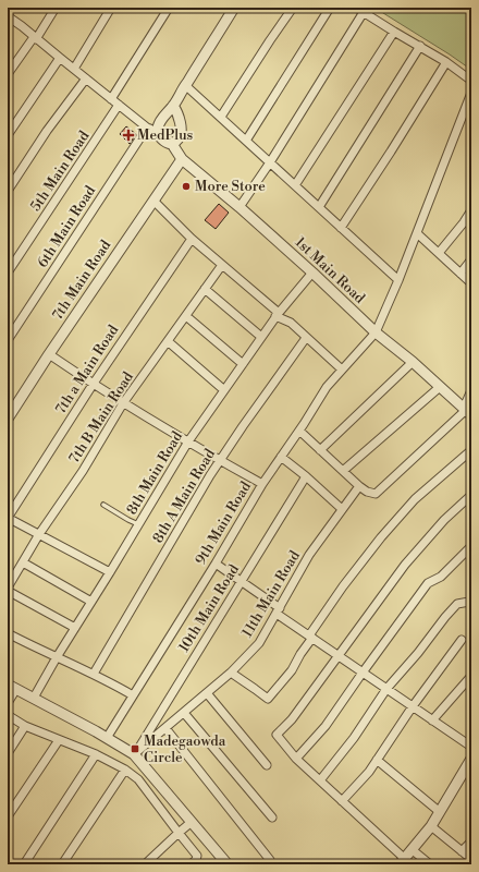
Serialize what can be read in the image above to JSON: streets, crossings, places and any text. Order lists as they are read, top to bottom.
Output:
{
  "streets": {
    "street": [
      "5th Main Road",
      "6th Main Road",
      "1st Main Road",
      "7th Main Road",
      "7th a Main Road",
      "7th B Main Road",
      "8th Main Road",
      "8th A Main Road",
      "9th Main Road",
      "11th Main Road",
      "10th Main Road"
    ]
  },
  "crossings": [
    ["1st Main Road", "7th Main Road"],
    ["1st Main Road", "8th Main Road"],
    ["1st Main Road", "9th Main Road"],
    ["11th Main Road", "10th Main Road"]
  ],
  "places": {
    "health": ["MedPlus"],
    "other": ["More Store"],
    "transit": ["Madegaowda Circle"]
  }
}
